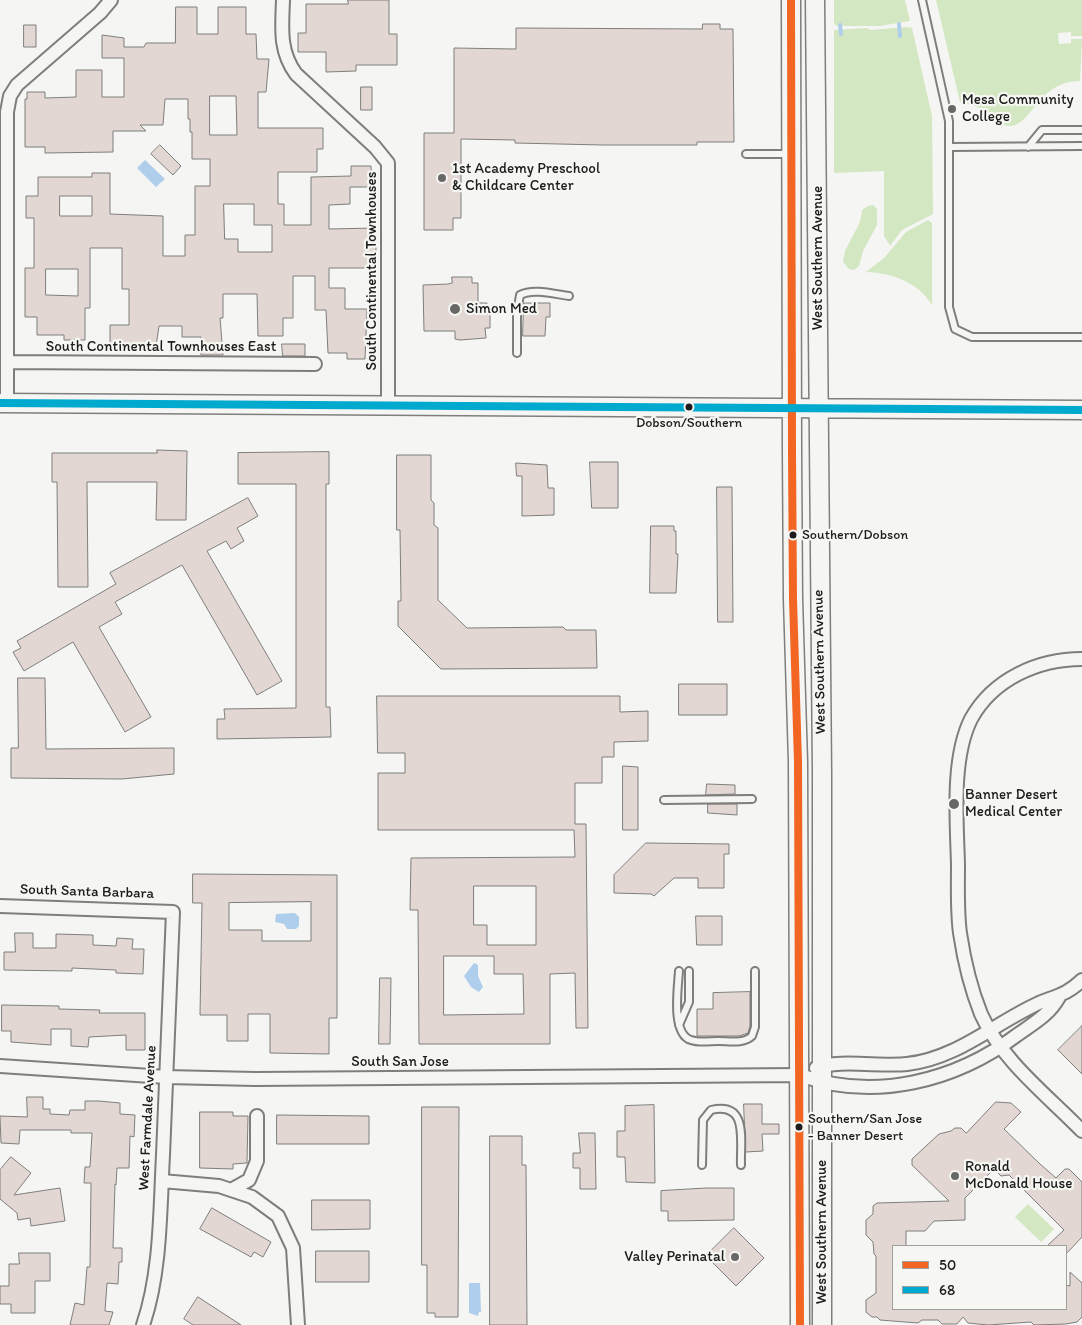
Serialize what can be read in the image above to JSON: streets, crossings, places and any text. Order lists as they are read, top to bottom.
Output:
{
  "streets": {
    "main road": ["West Southern Avenue"],
    "street": [
      "South Continental Townhouses",
      "South Continental Townhouses East",
      "South Santa Barbara",
      "South San Jose",
      "West Farmdale Avenue"
    ]
  },
  "crossings": [
    ["West Southern Avenue", "South San Jose"],
    ["South Santa Barbara", "West Farmdale Avenue"],
    ["South San Jose", "West Farmdale Avenue"]
  ],
  "places": [
    "Mesa Community College",
    "1st Academy Preschool & Childcare Center",
    "Simon Med",
    "Dobson/Southern",
    "Southern/Dobson",
    "Banner Desert Medical Center",
    "Southern/San Jose - Banner Desert",
    "Ronald McDonald House",
    "Valley Perinatal"
  ],
  "lines": ["transit line 50", "transit line 68"],
  "legend": ["50", "68"]
}
